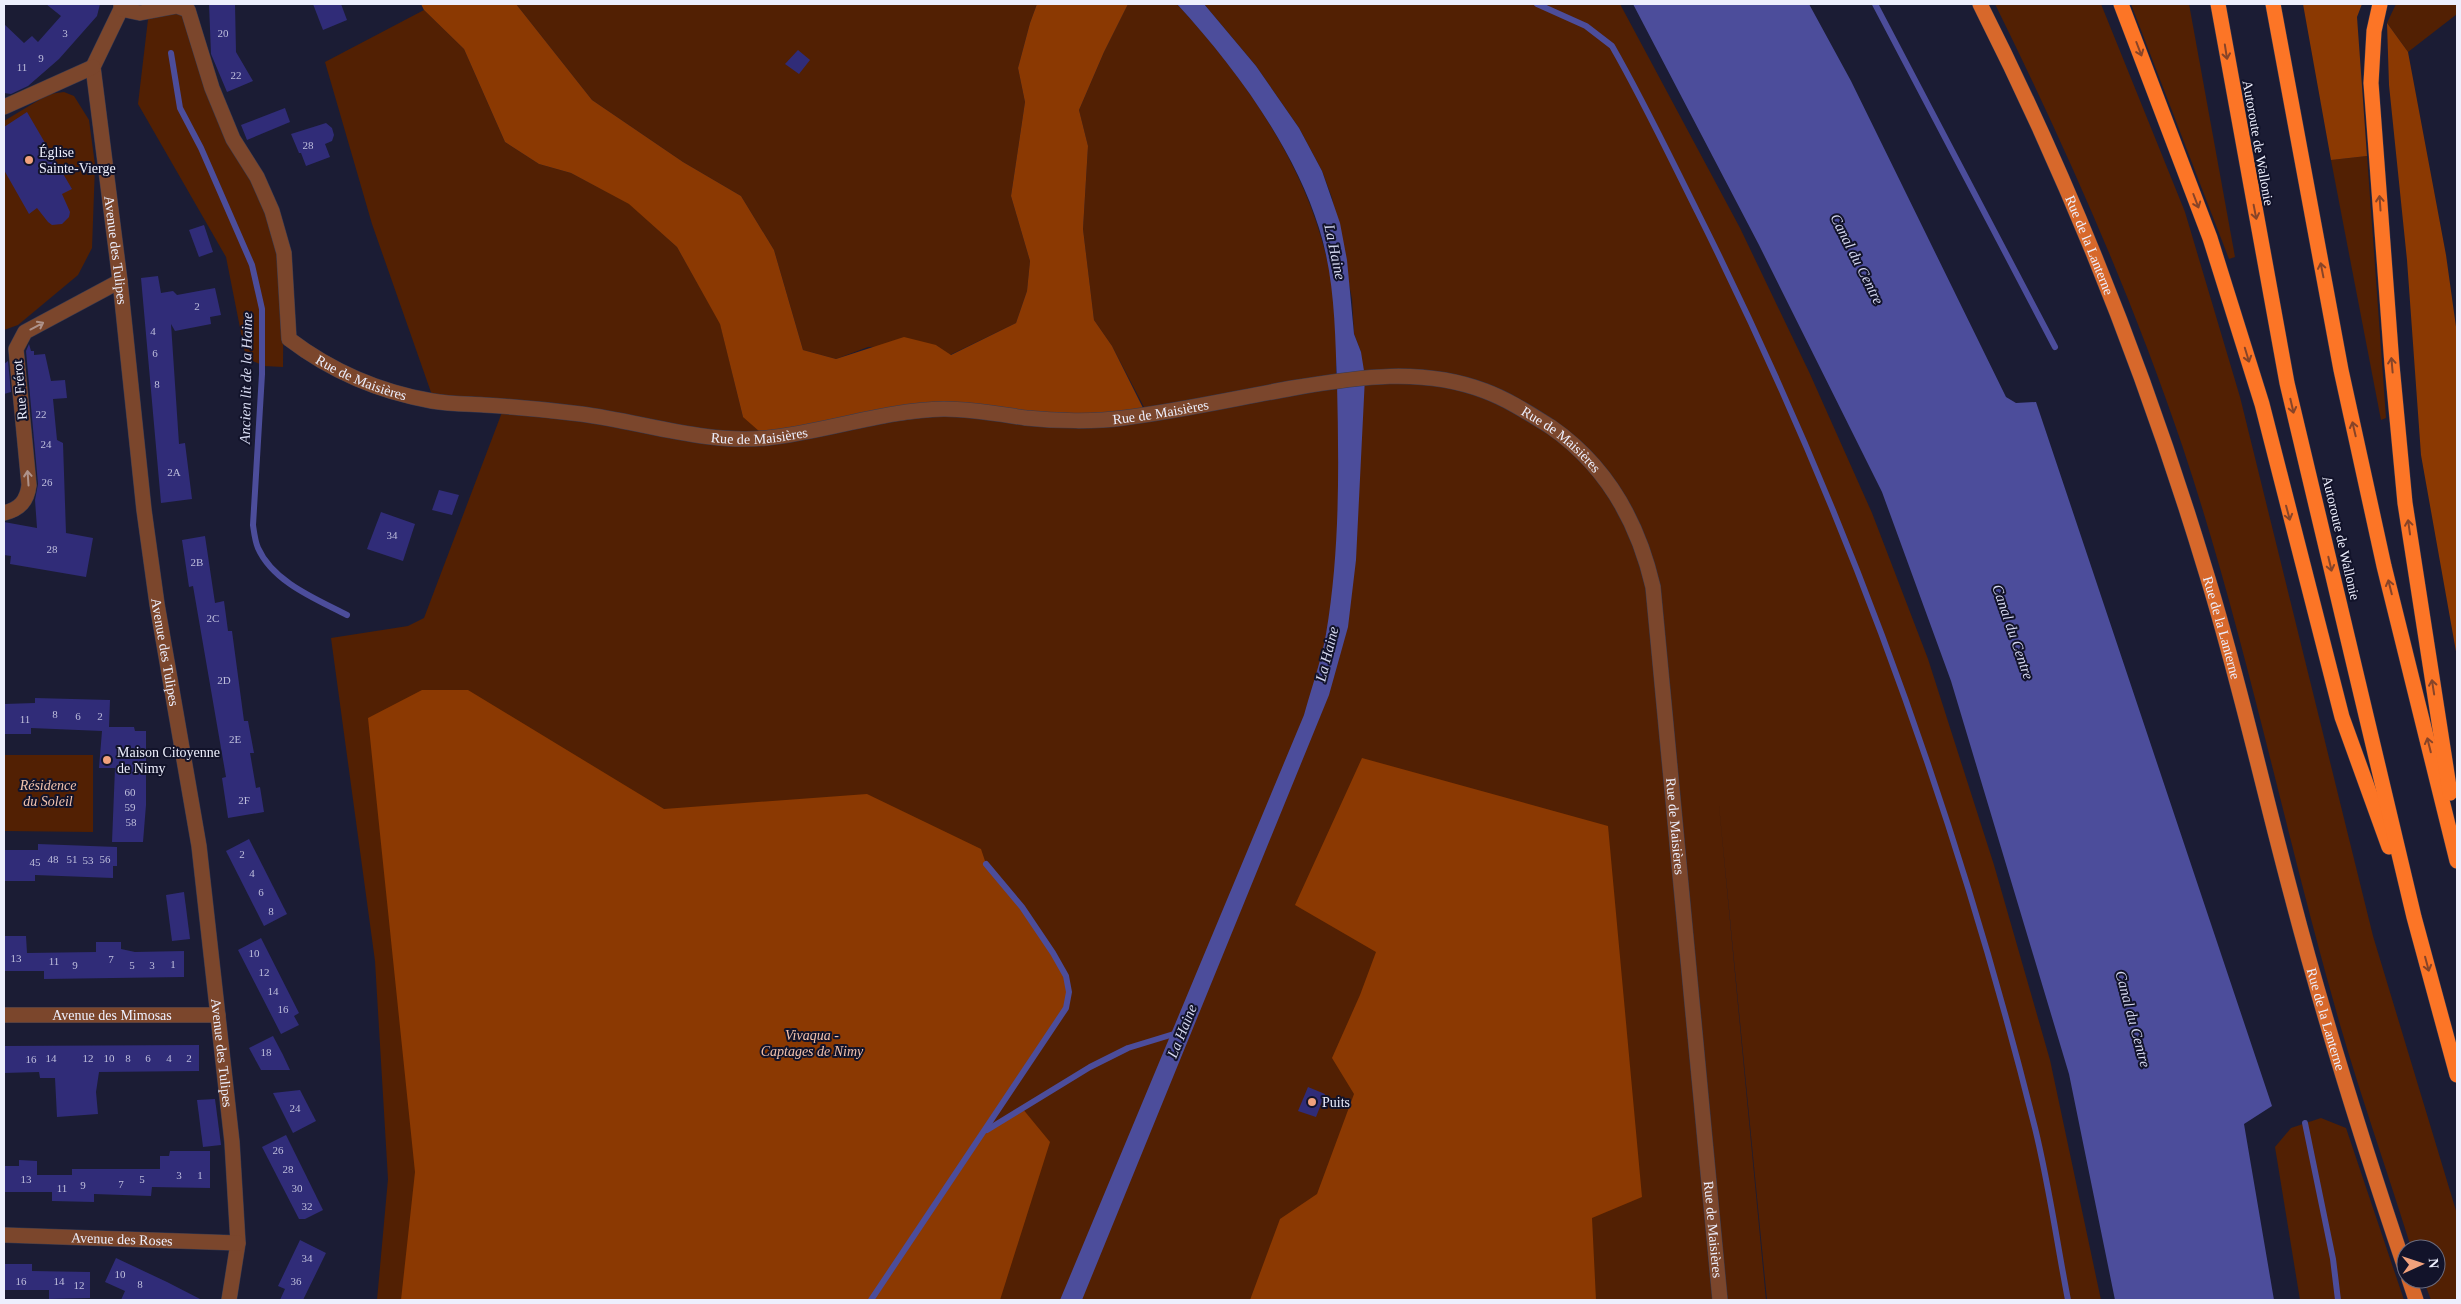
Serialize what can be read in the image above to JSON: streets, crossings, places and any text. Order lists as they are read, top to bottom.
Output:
{
  "streets": {
    "highway": ["Autoroute de Wallonie"],
    "main road": ["Rue de la Lanterne"],
    "street": [
      "Avenue des Tulipes",
      "Rue de Maisières",
      "Rue Frérot",
      "Avenue des Mimosas",
      "Avenue des Roses"
    ]
  },
  "crossings": [
    ["Avenue des Tulipes", "Rue Frérot"],
    ["Avenue des Tulipes", "Avenue des Mimosas"],
    ["Avenue des Tulipes", "Avenue des Roses"]
  ],
  "one_way": ["Rue Frérot"],
  "water": ["La Haine", "Canal du Centre", "Ancien lit de la Haine"],
  "parks": ["Résidence du Soleil", "Vivaqua - Captages de Nimy"],
  "places": ["Église Sainte-Vierge", "Maison Citoyenne de Nimy", "Puits"],
  "house_numbers": [
    "3",
    "20",
    "9",
    "11",
    "22",
    "28",
    "2",
    "4",
    "6",
    "8",
    "22",
    "24",
    "2A",
    "26",
    "34",
    "28",
    "2B",
    "2C",
    "2D",
    "8",
    "6",
    "2",
    "11",
    "2E",
    "60",
    "2F",
    "59",
    "58",
    "2",
    "48",
    "51",
    "56",
    "53",
    "45",
    "4",
    "6",
    "8",
    "10",
    "13",
    "7",
    "11",
    "1",
    "9",
    "5",
    "3",
    "12",
    "14",
    "16",
    "18",
    "14",
    "12",
    "10",
    "8",
    "6",
    "4",
    "2",
    "16",
    "24",
    "26",
    "28",
    "3",
    "1",
    "13",
    "5",
    "7",
    "9",
    "11",
    "30",
    "32",
    "34",
    "10",
    "16",
    "14",
    "36",
    "8",
    "12"
  ],
  "north": "right"
}
